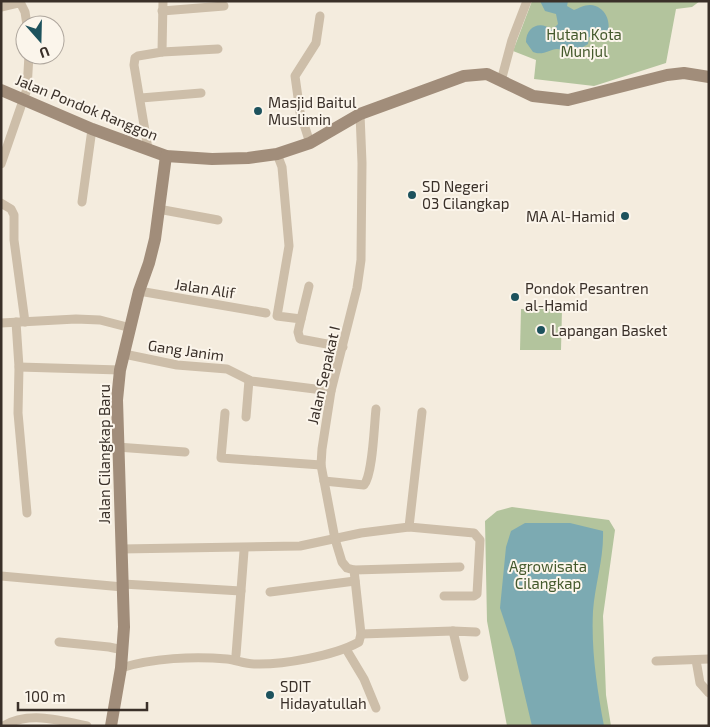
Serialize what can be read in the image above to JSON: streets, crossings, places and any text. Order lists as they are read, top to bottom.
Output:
{
  "streets": {
    "street": [
      "Jalan Pondok Ranggon",
      "Jalan Alif",
      "Gang Janim",
      "Jalan Sepakat I",
      "Jalan Cilangkap Baru"
    ]
  },
  "crossings": [
    ["Jalan Pondok Ranggon", "Jalan Sepakat I"],
    ["Jalan Pondok Ranggon", "Jalan Cilangkap Baru"],
    ["Jalan Alif", "Jalan Cilangkap Baru"],
    ["Gang Janim", "Jalan Sepakat I"],
    ["Gang Janim", "Jalan Cilangkap Baru"]
  ],
  "parks": ["Hutan Kota Munjul", "Agrowisata Cilangkap"],
  "places": [
    "Masjid Baitul Muslimin",
    "SD Negeri 03 Cilangkap",
    "MA Al-Hamid",
    "Pondok Pesantren al-Hamid",
    "Lapangan Basket",
    "SDIT Hidayatullah"
  ],
  "scale_bar": "100 m",
  "north": "bottom"
}
